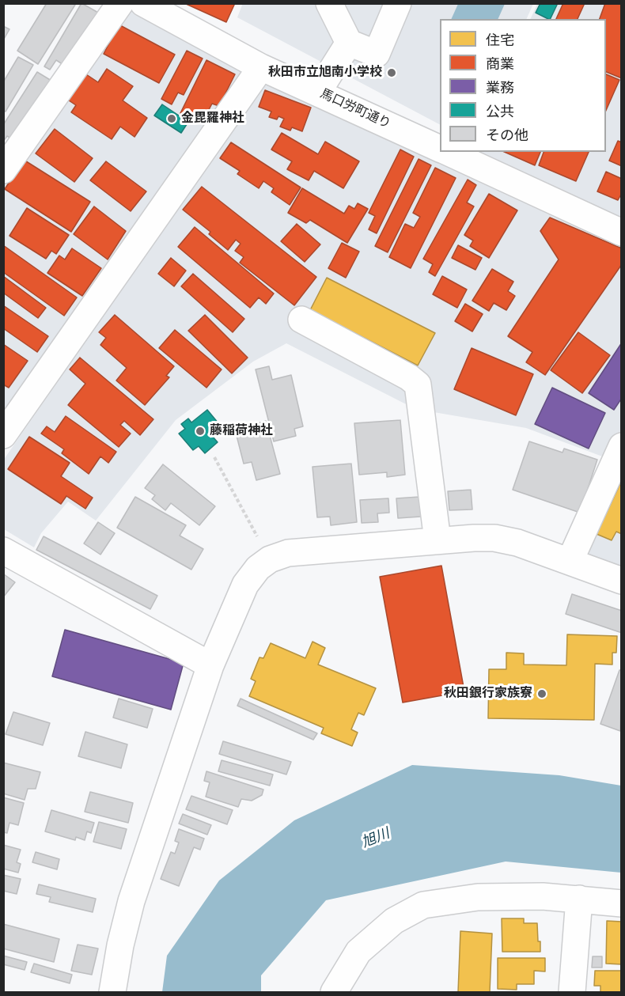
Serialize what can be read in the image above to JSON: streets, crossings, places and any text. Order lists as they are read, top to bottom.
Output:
{
  "streets": {
    "street": ["馬口労町通り"]
  },
  "water": ["旭川"],
  "places": [
    "秋田市立旭南小学校",
    "金毘羅神社",
    "藤稲荷神社",
    "秋田銀行家族寮"
  ],
  "legend": [
    "住宅",
    "商業",
    "業務",
    "公共",
    "その他"
  ]
}
